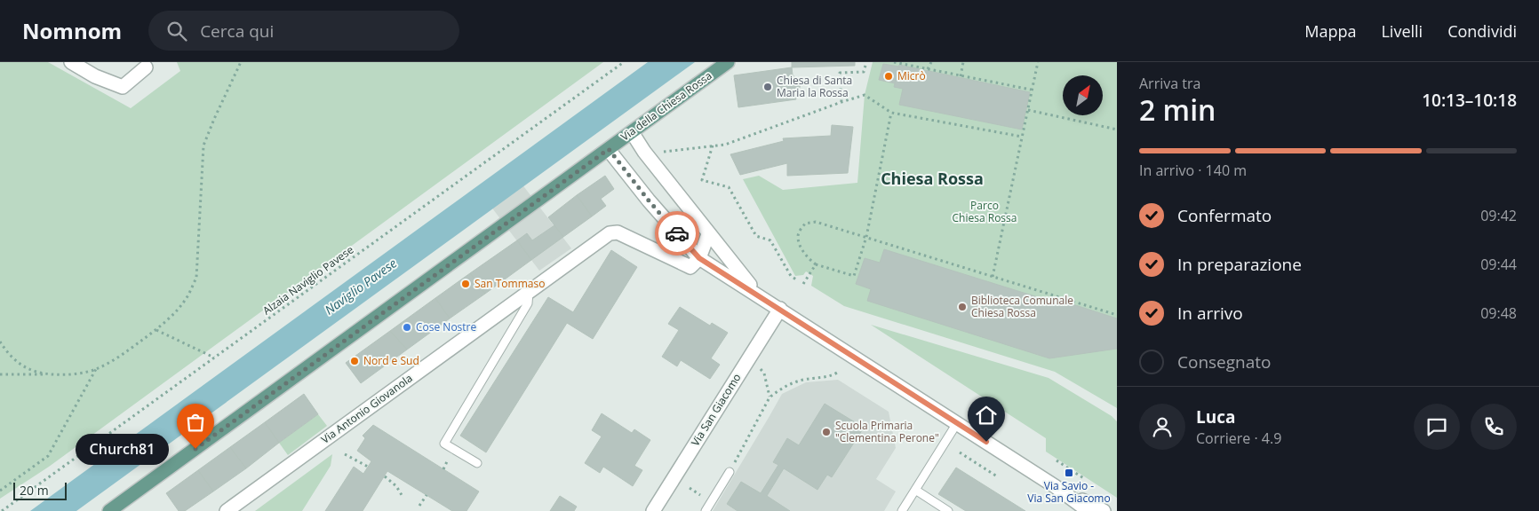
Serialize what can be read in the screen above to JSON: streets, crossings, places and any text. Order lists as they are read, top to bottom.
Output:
{
  "streets": {
    "main road": ["Via della Chiesa Rossa"],
    "street": ["Via Antonio Giovanola", "Via San Giacomo"],
    "path": ["Alzaia Naviglio Pavese"]
  },
  "districts": ["Chiesa Rossa"],
  "water": ["Naviglio Pavese"],
  "parks": ["Parco Chiesa Rossa"],
  "places": {
    "other": [
      "Micrò",
      "Chiesa di Santa Maria la Rossa",
      "San Tommaso",
      "Biblioteca Comunale Chiesa Rossa",
      "Cose Nostre",
      "Nord e Sud",
      "Scuola Primaria \"Clementina Perone\"",
      "Church81"
    ],
    "transit": ["Via Savio - Via San Giacomo"]
  },
  "scale_bar": "20 m",
  "north": "top right",
  "page": {
    "header": "Nomnom",
    "search": "Cerca qui",
    "nav": ["Mappa", "Livelli", "Condividi"],
    "heading": ["2 min", "Arriva tra", "10:13–10:18"],
    "panel": ["Luca", "Corriere · 4.9"],
    "bar": "In arrivo · 140 m",
    "list": [
      ["Confermato", "09:42"],
      ["In preparazione", "09:44"],
      ["In arrivo", "09:48"],
      "Consegnato"
    ],
    "bubble": "Church81",
    "scale": "20 m"
  }
}
